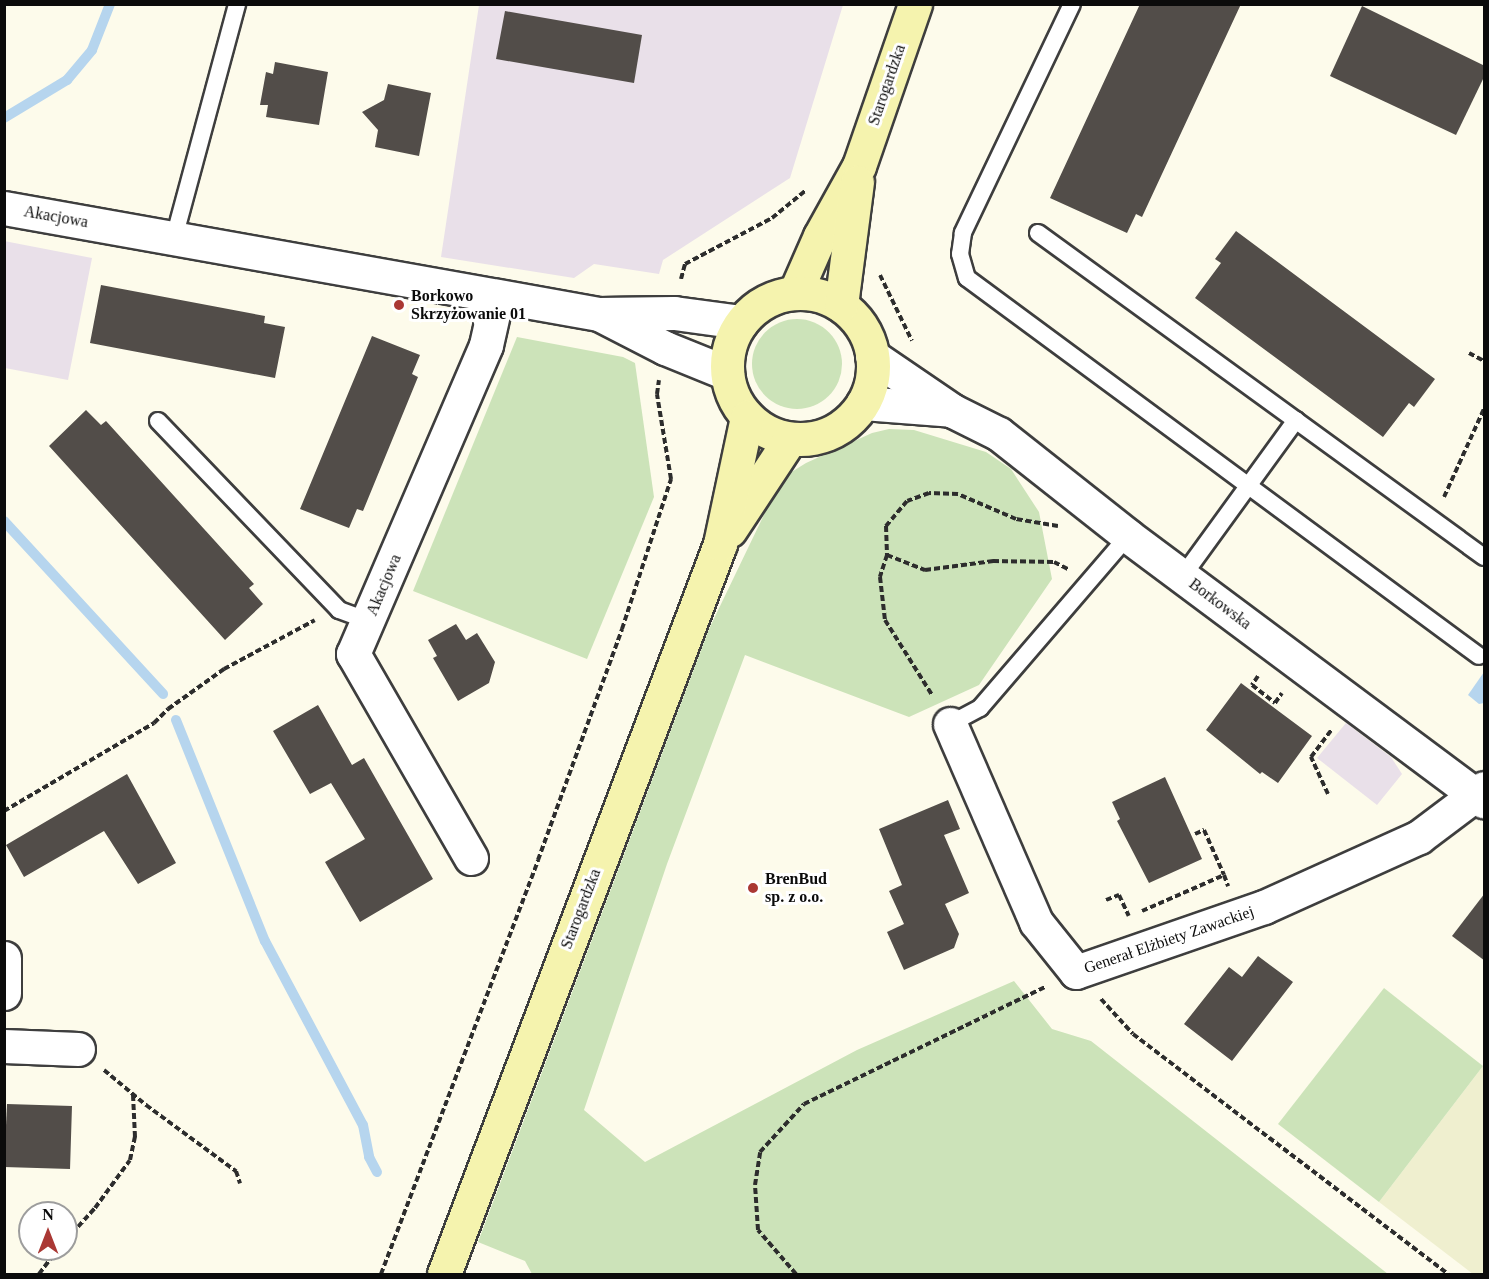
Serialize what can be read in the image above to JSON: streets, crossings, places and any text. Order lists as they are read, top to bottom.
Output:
{
  "streets": {
    "main road": ["Starogardzka"],
    "street": ["Akacjowa", "Borkowska", "Generał Elżbiety Zawackiej"]
  },
  "crossings": [
    ["Starogardzka", "Akacjowa"],
    ["Starogardzka", "Borkowska"],
    ["Akacjowa", "Borkowska"],
    ["Borkowska", "Generał Elżbiety Zawackiej"]
  ],
  "places": ["Borkowo Skrzyżowanie 01", "BrenBud sp. z o.o."],
  "north": "top"
}
